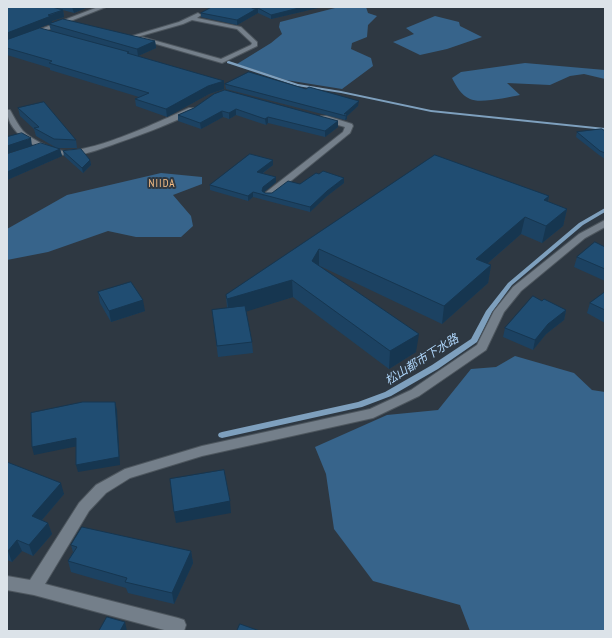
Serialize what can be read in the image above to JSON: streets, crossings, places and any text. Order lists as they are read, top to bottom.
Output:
{
  "districts": ["NIIDA"],
  "water": ["松山都市下水路"]
}
